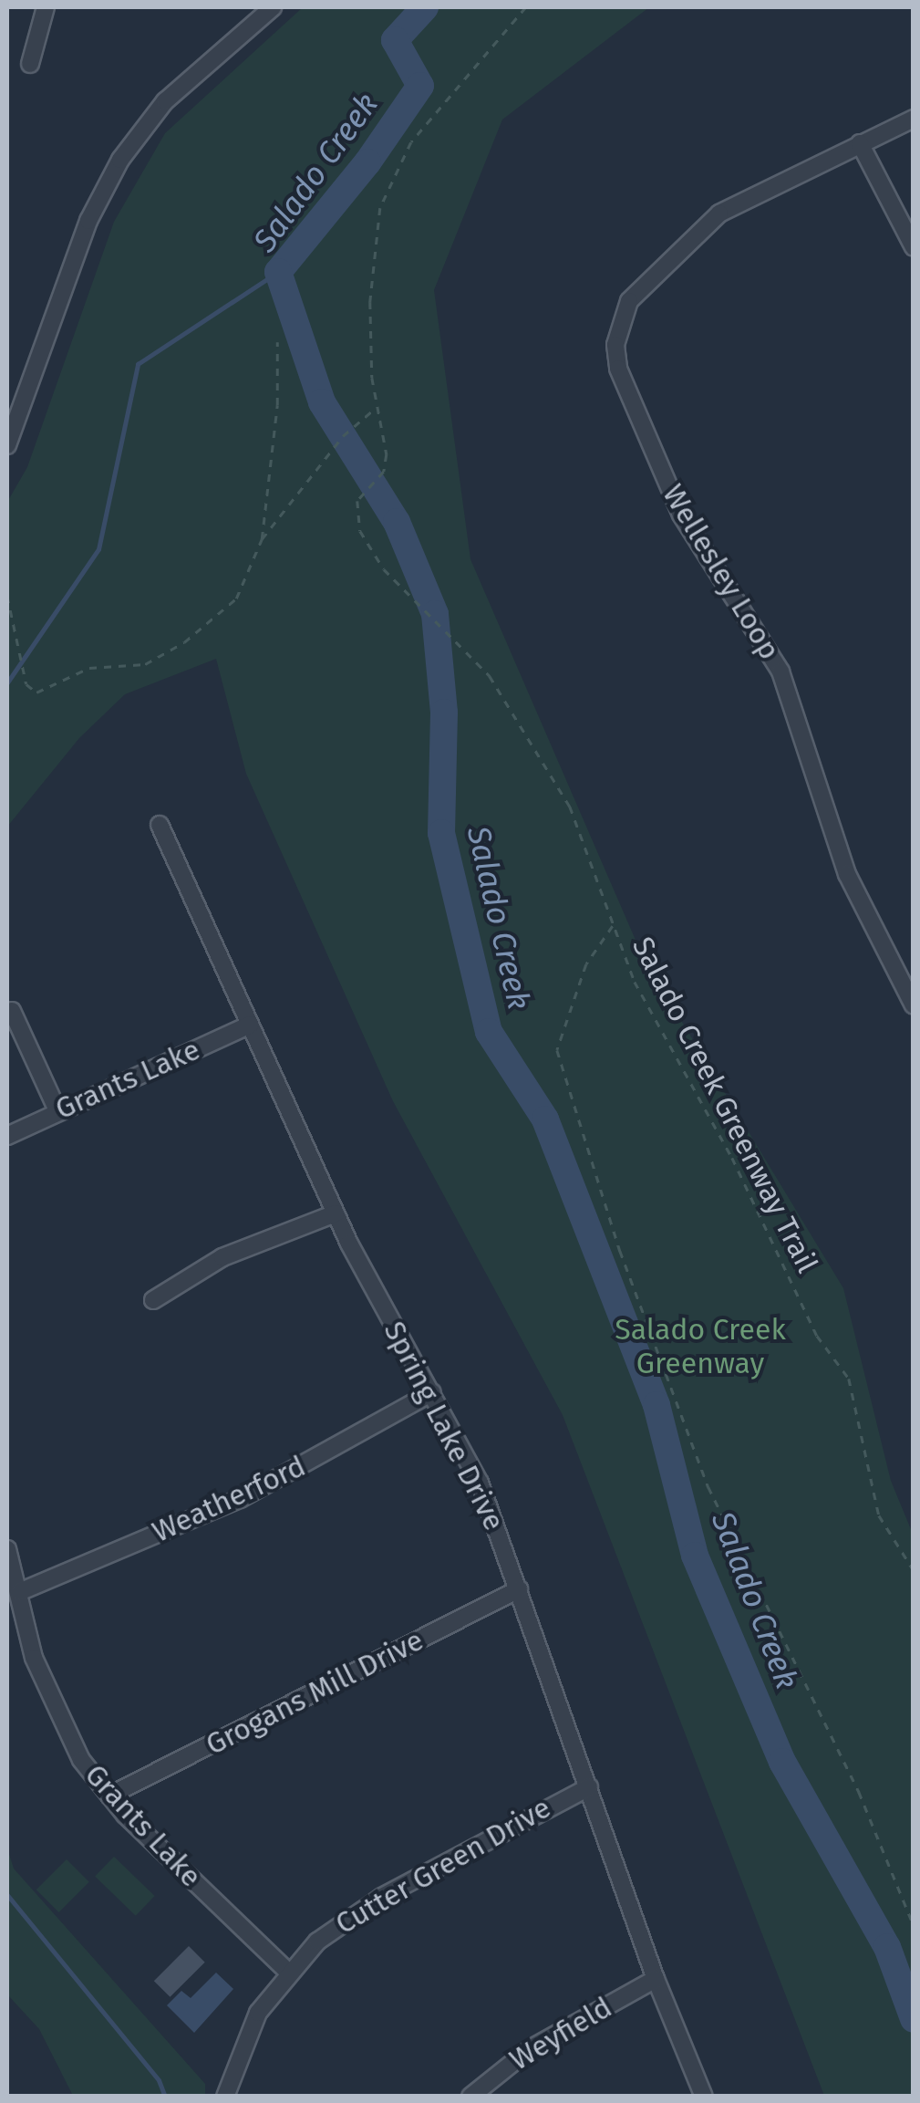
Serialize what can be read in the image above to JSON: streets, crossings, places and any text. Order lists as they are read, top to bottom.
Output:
{
  "streets": {
    "street": [
      "Wellesley Loop",
      "Grants Lake",
      "Spring Lake Drive",
      "Weatherford",
      "Grogans Mill Drive",
      "Cutter Green Drive",
      "Weyfield"
    ],
    "path": ["Salado Creek Greenway Trail"]
  },
  "crossings": [
    ["Grants Lake", "Spring Lake Drive"],
    ["Grants Lake", "Weatherford"],
    ["Grants Lake", "Grogans Mill Drive"],
    ["Grants Lake", "Cutter Green Drive"],
    ["Spring Lake Drive", "Weatherford"],
    ["Spring Lake Drive", "Grogans Mill Drive"],
    ["Spring Lake Drive", "Cutter Green Drive"],
    ["Spring Lake Drive", "Weyfield"]
  ],
  "water": ["Salado Creek"],
  "parks": ["Salado Creek Greenway"]
}
